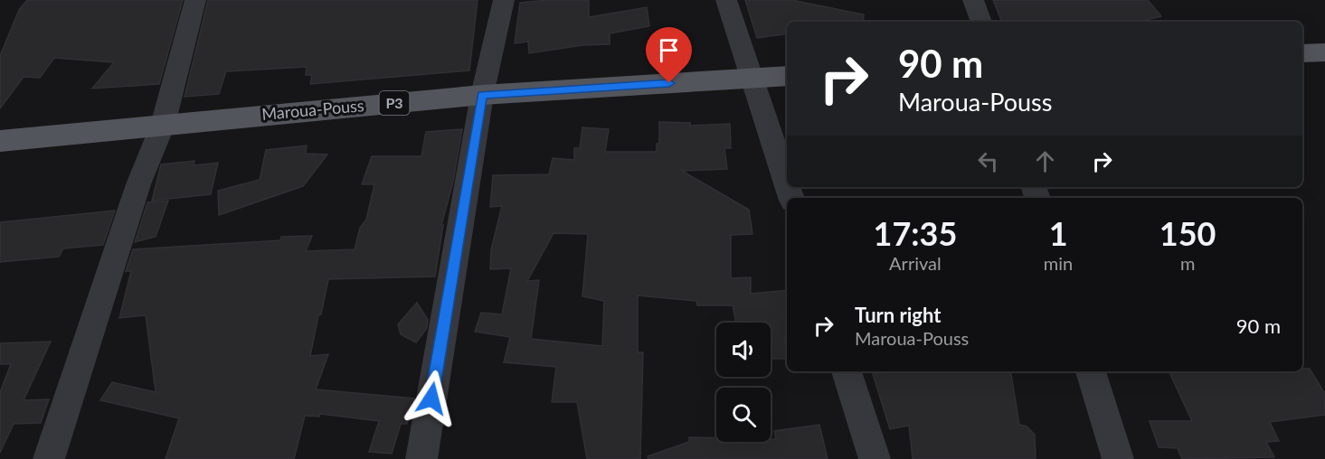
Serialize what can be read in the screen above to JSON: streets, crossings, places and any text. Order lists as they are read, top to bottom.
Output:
{
  "streets": {
    "main road": ["P3", "Maroua-Pouss"]
  },
  "page": {
    "turn": ["90 m", "Maroua-Pouss"],
    "eta": [
      "17:35",
      "Arrival",
      "1",
      "min",
      "150",
      "m"
    ],
    "list": [
      {
        "name": "Turn right",
        "note": "Maroua-Pouss",
        "value": "90 m"
      }
    ]
  }
}
